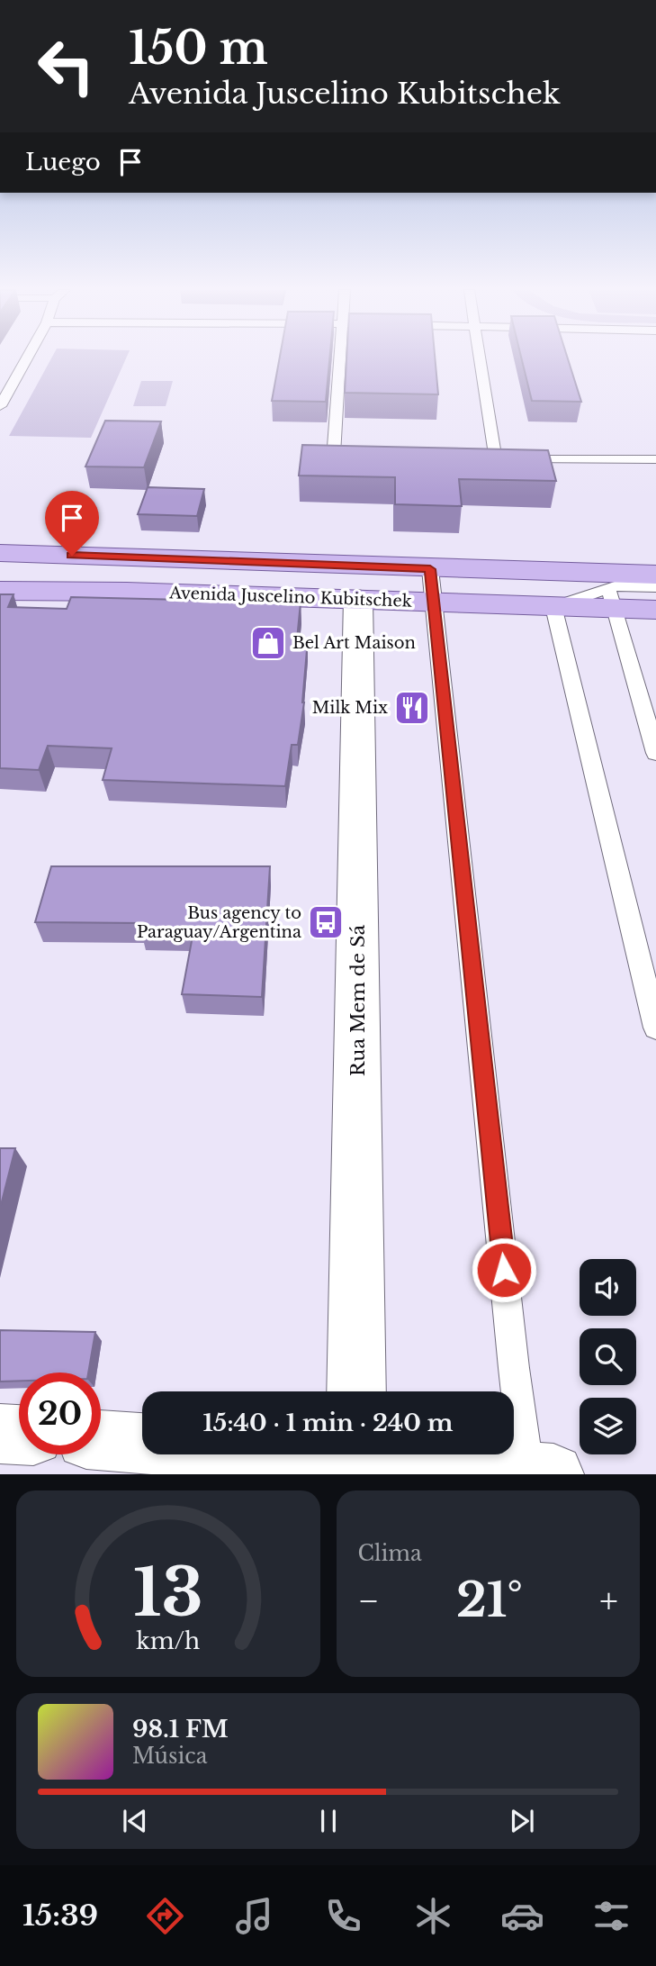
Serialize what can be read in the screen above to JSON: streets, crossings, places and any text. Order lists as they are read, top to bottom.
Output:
{
  "streets": {
    "main road": ["Avenida Juscelino Kubitschek"],
    "street": ["Rua Mem de Sá"]
  },
  "crossings": [
    ["Avenida Juscelino Kubitschek", "Rua Mem de Sá"]
  ],
  "places": {
    "shop": ["Bel Art Maison"],
    "restaurant": ["Milk Mix"],
    "bus stop": ["Bus agency to Paraguay/Argentina"]
  },
  "page": {
    "turn": ["150 m", "Avenida Juscelino Kubitschek"],
    "then": "Luego",
    "limit": "20",
    "trip": "15:40 · 1 min · 240 m",
    "tile": "Clima",
    "heat": ["−", "21°", "+"],
    "song": ["98.1 FM", "Música"],
    "tabs": "15:39",
    "gauge": ["13", "km/h"]
  }
}
